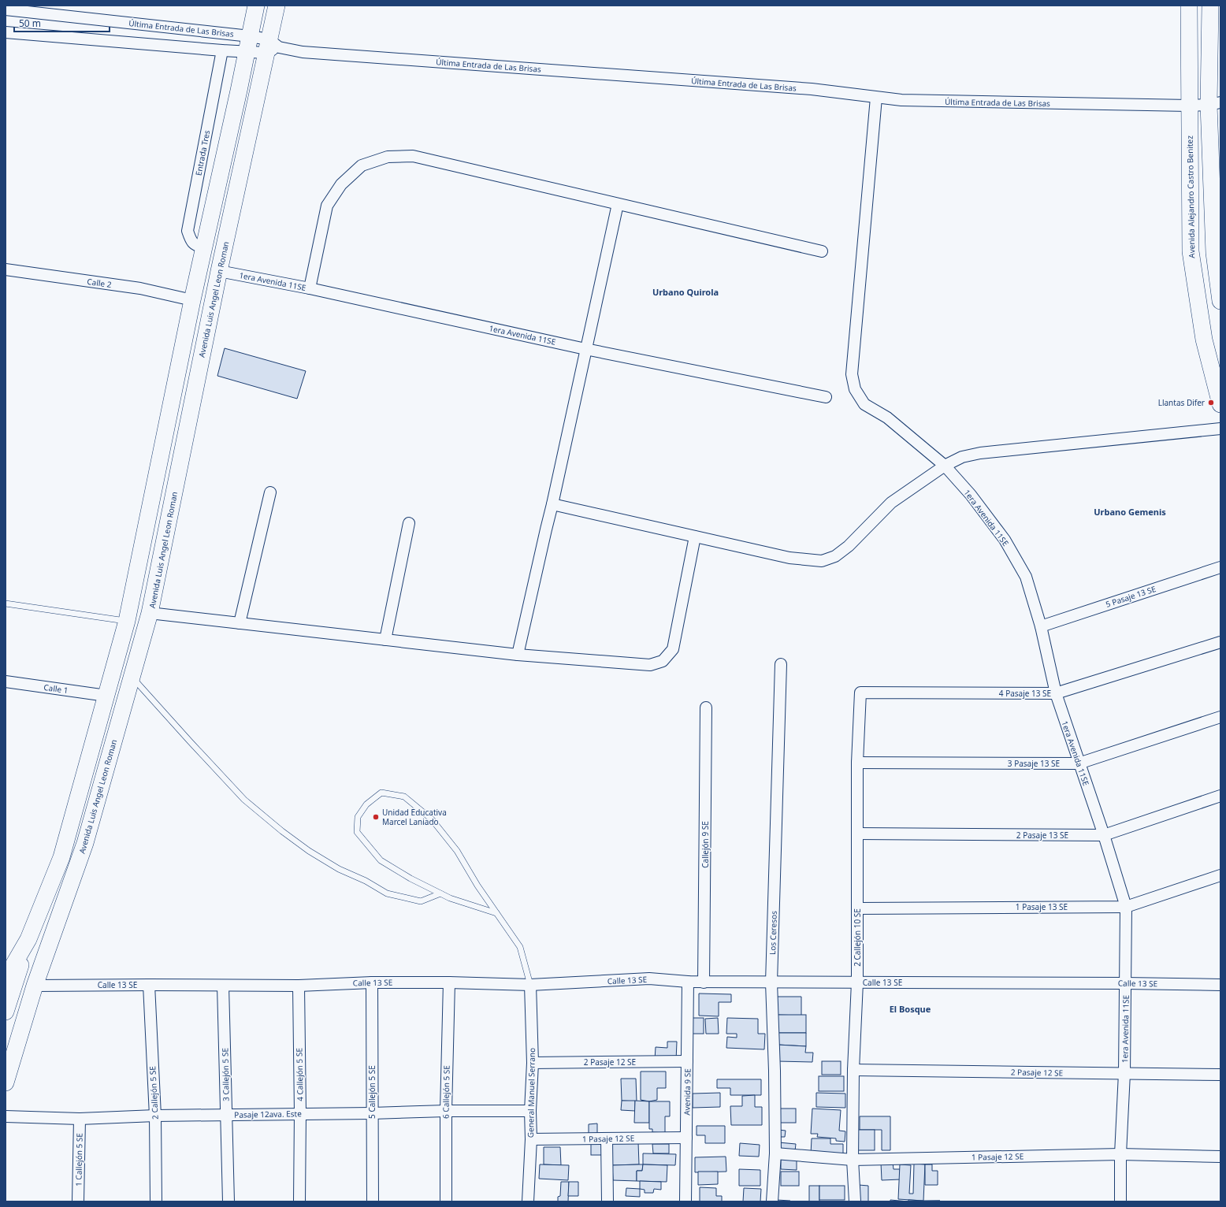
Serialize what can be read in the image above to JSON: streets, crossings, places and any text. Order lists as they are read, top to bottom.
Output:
{
  "streets": {
    "main road": ["Avenida Alejandro Castro Benitez", "Avenida Luis Angel Leon Roman"],
    "street": [
      "Última Entrada de Las Brisas",
      "Entrada Tres",
      "1era Avenida 11SE",
      "Calle 2",
      "5 Pasaje 13 SE",
      "Calle 1",
      "4 Pasaje 13 SE",
      "3 Pasaje 13 SE",
      "2 Pasaje 13 SE",
      "Callejón 9 SE",
      "1 Pasaje 13 SE",
      "Los Ceresos",
      "2 Callejón 10 SE",
      "Calle 13 SE",
      "2 Pasaje 12 SE",
      "3 Callejón 5 SE",
      "4 Callejón 5 SE",
      "5 Callejón 5 SE",
      "6 Callejón 5 SE",
      "Avenida 9 SE",
      "2 Callejón 5 SE",
      "General Manuel Serrano",
      "Pasaje 12ava. Este",
      "1 Pasaje 12 SE",
      "1 Callejón 5 SE"
    ]
  },
  "crossings": [
    ["Última Entrada de Las Brisas", "Entrada Tres"],
    ["Última Entrada de Las Brisas", "Avenida Alejandro Castro Benitez"],
    ["Última Entrada de Las Brisas", "1era Avenida 11SE"],
    ["Última Entrada de Las Brisas", "Avenida Luis Angel Leon Roman"],
    ["1era Avenida 11SE", "Avenida Luis Angel Leon Roman"],
    ["1era Avenida 11SE", "5 Pasaje 13 SE"],
    ["1era Avenida 11SE", "4 Pasaje 13 SE"],
    ["1era Avenida 11SE", "3 Pasaje 13 SE"],
    ["1era Avenida 11SE", "2 Pasaje 13 SE"],
    ["1era Avenida 11SE", "1 Pasaje 13 SE"],
    ["1era Avenida 11SE", "Calle 13 SE"],
    ["1era Avenida 11SE", "2 Pasaje 12 SE"],
    ["1era Avenida 11SE", "1 Pasaje 12 SE"],
    ["Avenida Luis Angel Leon Roman", "Calle 13 SE"],
    ["4 Pasaje 13 SE", "2 Callejón 10 SE"],
    ["3 Pasaje 13 SE", "2 Callejón 10 SE"],
    ["2 Pasaje 13 SE", "2 Callejón 10 SE"],
    ["Callejón 9 SE", "Calle 13 SE"],
    ["1 Pasaje 13 SE", "2 Callejón 10 SE"],
    ["Los Ceresos", "Calle 13 SE"],
    ["Los Ceresos", "1 Pasaje 12 SE"],
    ["2 Callejón 10 SE", "Calle 13 SE"],
    ["2 Callejón 10 SE", "2 Pasaje 12 SE"],
    ["2 Callejón 10 SE", "1 Pasaje 12 SE"],
    ["Calle 13 SE", "3 Callejón 5 SE"],
    ["Calle 13 SE", "4 Callejón 5 SE"],
    ["Calle 13 SE", "5 Callejón 5 SE"],
    ["Calle 13 SE", "6 Callejón 5 SE"],
    ["Calle 13 SE", "Avenida 9 SE"],
    ["Calle 13 SE", "2 Callejón 5 SE"],
    ["Calle 13 SE", "General Manuel Serrano"],
    ["2 Pasaje 12 SE", "Avenida 9 SE"],
    ["2 Pasaje 12 SE", "General Manuel Serrano"],
    ["3 Callejón 5 SE", "Pasaje 12ava. Este"],
    ["4 Callejón 5 SE", "Pasaje 12ava. Este"],
    ["5 Callejón 5 SE", "Pasaje 12ava. Este"],
    ["6 Callejón 5 SE", "Pasaje 12ava. Este"],
    ["Avenida 9 SE", "1 Pasaje 12 SE"],
    ["2 Callejón 5 SE", "Pasaje 12ava. Este"],
    ["General Manuel Serrano", "Pasaje 12ava. Este"],
    ["General Manuel Serrano", "1 Pasaje 12 SE"],
    ["Pasaje 12ava. Este", "1 Callejón 5 SE"]
  ],
  "districts": ["Urbano Quirola", "Urbano Gemenis", "El Bosque"],
  "places": ["Llantas Difer", "Unidad Educativa Marcel Laniado"],
  "scale_bar": "50 m"
}
